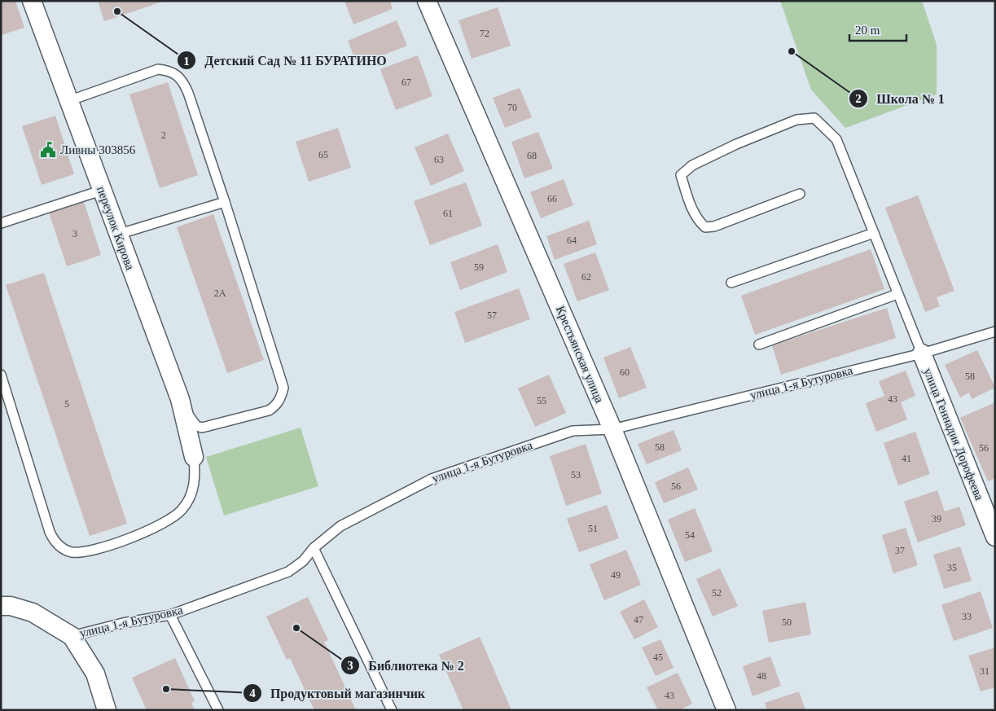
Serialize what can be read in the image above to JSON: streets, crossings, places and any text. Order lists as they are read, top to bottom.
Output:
{
  "streets": {
    "street": [
      "переулок Кирова",
      "Крестьянская улица",
      "улица 1-я Бутуровка",
      "улица Геннадия Дорофеева"
    ]
  },
  "crossings": [
    ["Крестьянская улица", "улица 1-я Бутуровка"],
    ["улица 1-я Бутуровка", "улица Геннадия Дорофеева"]
  ],
  "places": {
    "other": [
      "Детский Сад № 11 БУРАТИНО",
      "Школа № 1",
      "Библиотека № 2",
      "Продуктовый магазинчик"
    ],
    "public building": ["Ливны 303856"]
  },
  "house_numbers": [
    "72",
    "67",
    "70",
    "2",
    "65",
    "68",
    "63",
    "66",
    "61",
    "3",
    "64",
    "59",
    "62",
    "2А",
    "57",
    "60",
    "58",
    "43",
    "55",
    "5",
    "58",
    "56",
    "41",
    "53",
    "56",
    "39",
    "51",
    "54",
    "37",
    "35",
    "49",
    "52",
    "33",
    "47",
    "50",
    "45",
    "31",
    "48",
    "43"
  ],
  "scale_bar": "20 m"
}
